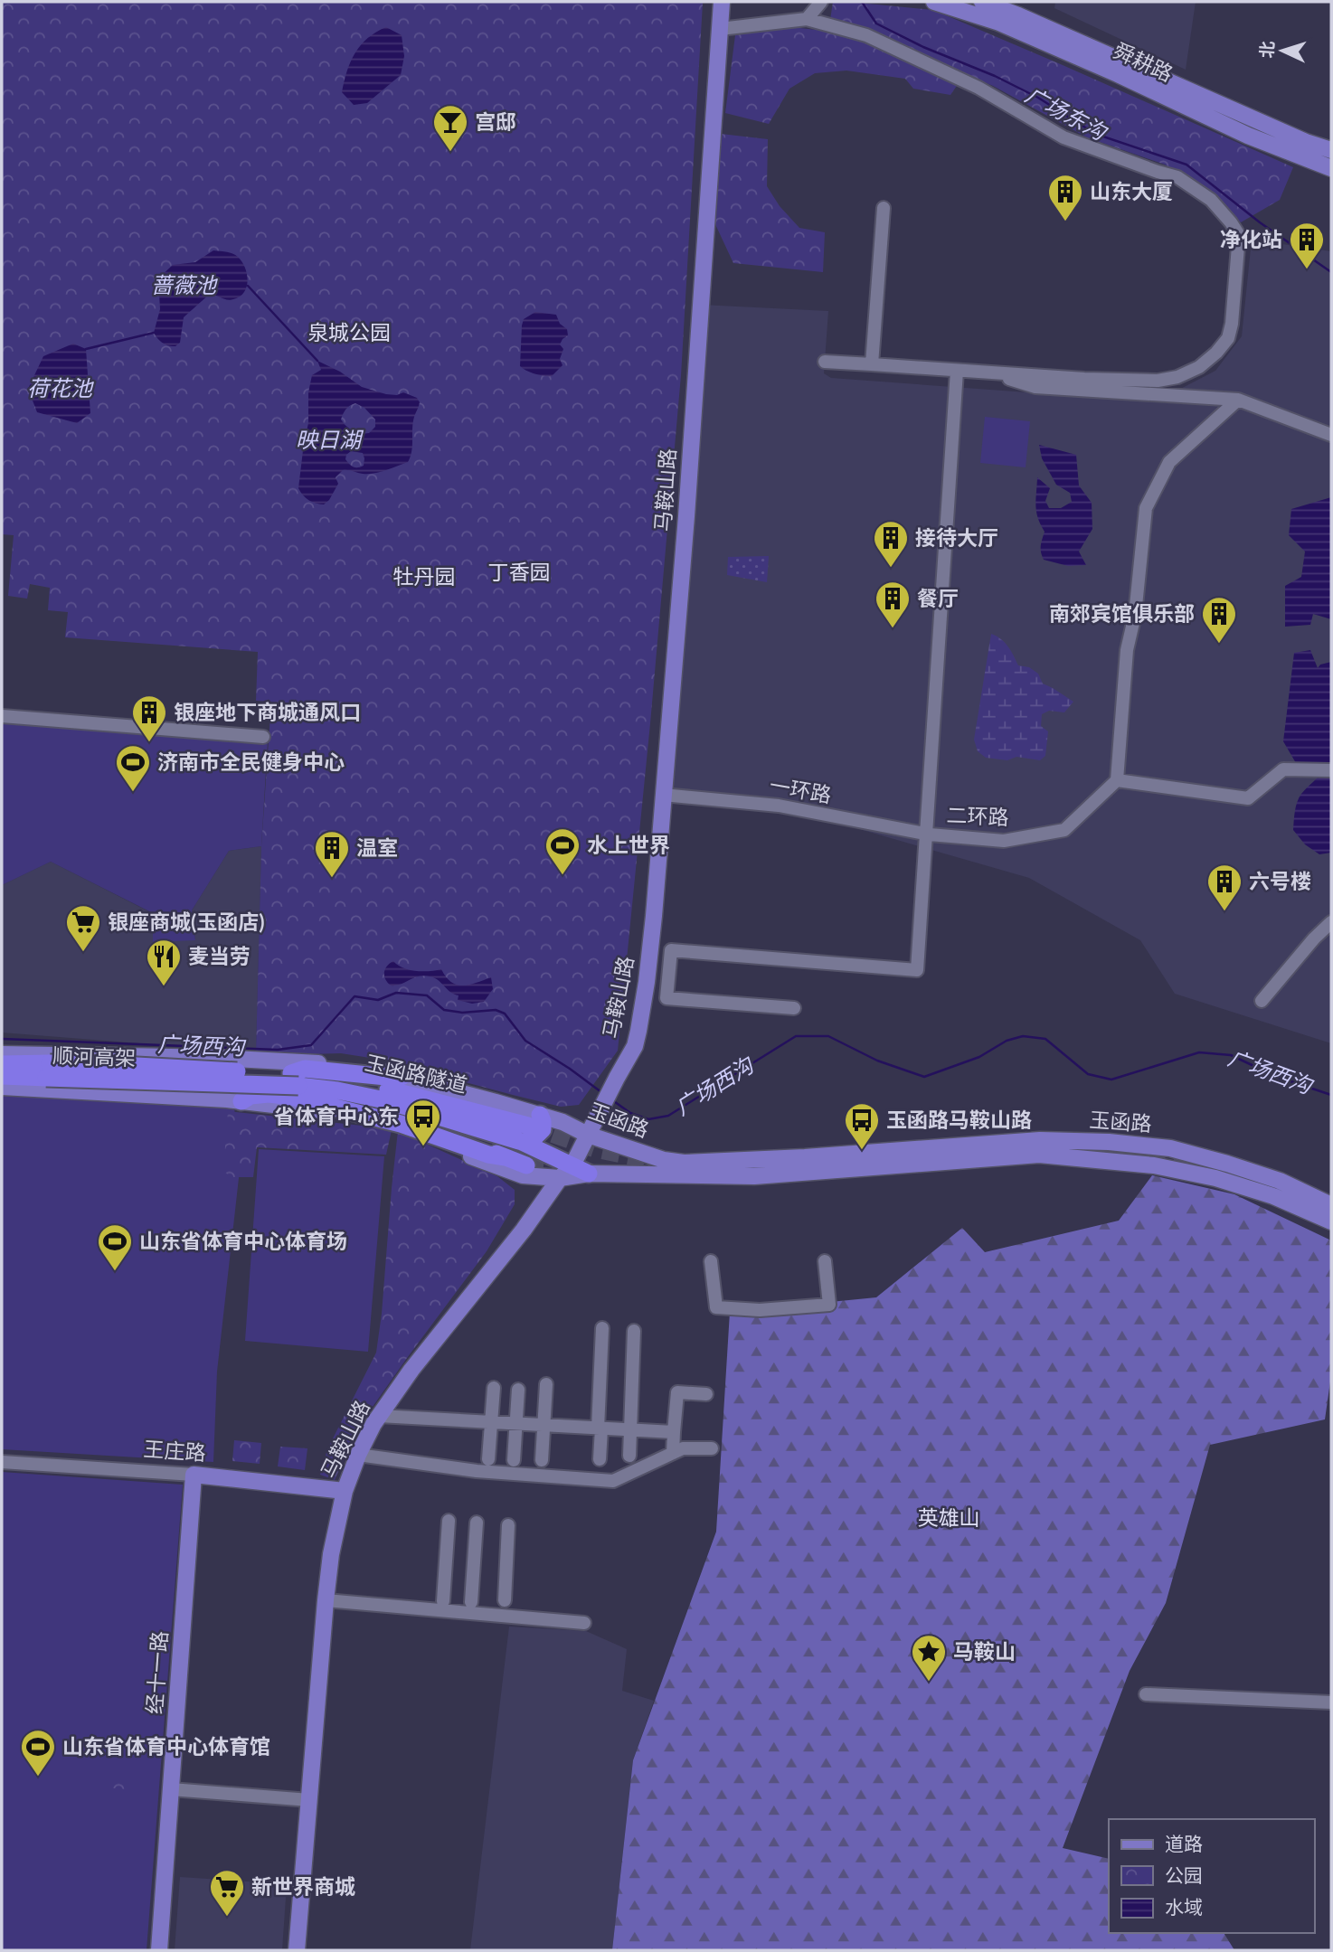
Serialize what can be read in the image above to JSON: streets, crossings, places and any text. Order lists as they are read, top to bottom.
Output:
{
  "streets": {
    "highway": ["顺河高架", "玉函路隧道"],
    "main road": [
      "舜耕路",
      "马鞍山路",
      "玉函路",
      "王庄路",
      "经十一路"
    ],
    "street": ["一环路", "二环路"]
  },
  "crossings": [
    ["马鞍山路", "一环路"],
    ["马鞍山路", "玉函路"],
    ["马鞍山路", "王庄路"],
    ["一环路", "二环路"],
    ["顺河高架", "玉函路隧道"],
    ["玉函路隧道", "玉函路"],
    ["王庄路", "经十一路"]
  ],
  "water": [
    "广场东沟",
    "蔷薇池",
    "荷花池",
    "映日湖",
    "广场西沟"
  ],
  "parks": [
    "泉城公园",
    "丁香园",
    "牡丹园",
    "英雄山"
  ],
  "places": {
    "bar": ["宫邸"],
    "building": [
      "山东大厦",
      "净化站",
      "接待大厅",
      "餐厅",
      "南郊宾馆俱乐部",
      "银座地下商城通风口",
      "温室",
      "六号楼"
    ],
    "sports": [
      "济南市全民健身中心",
      "水上世界",
      "山东省体育中心体育场",
      "山东省体育中心体育馆"
    ],
    "supermarket": ["银座商城(玉函店)", "新世界商城"],
    "restaurant": ["麦当劳"],
    "bus stop": ["省体育中心东", "玉函路马鞍山路"],
    "place": ["马鞍山"]
  },
  "legend": ["道路", "公园", "水域"],
  "north": "left"
}
